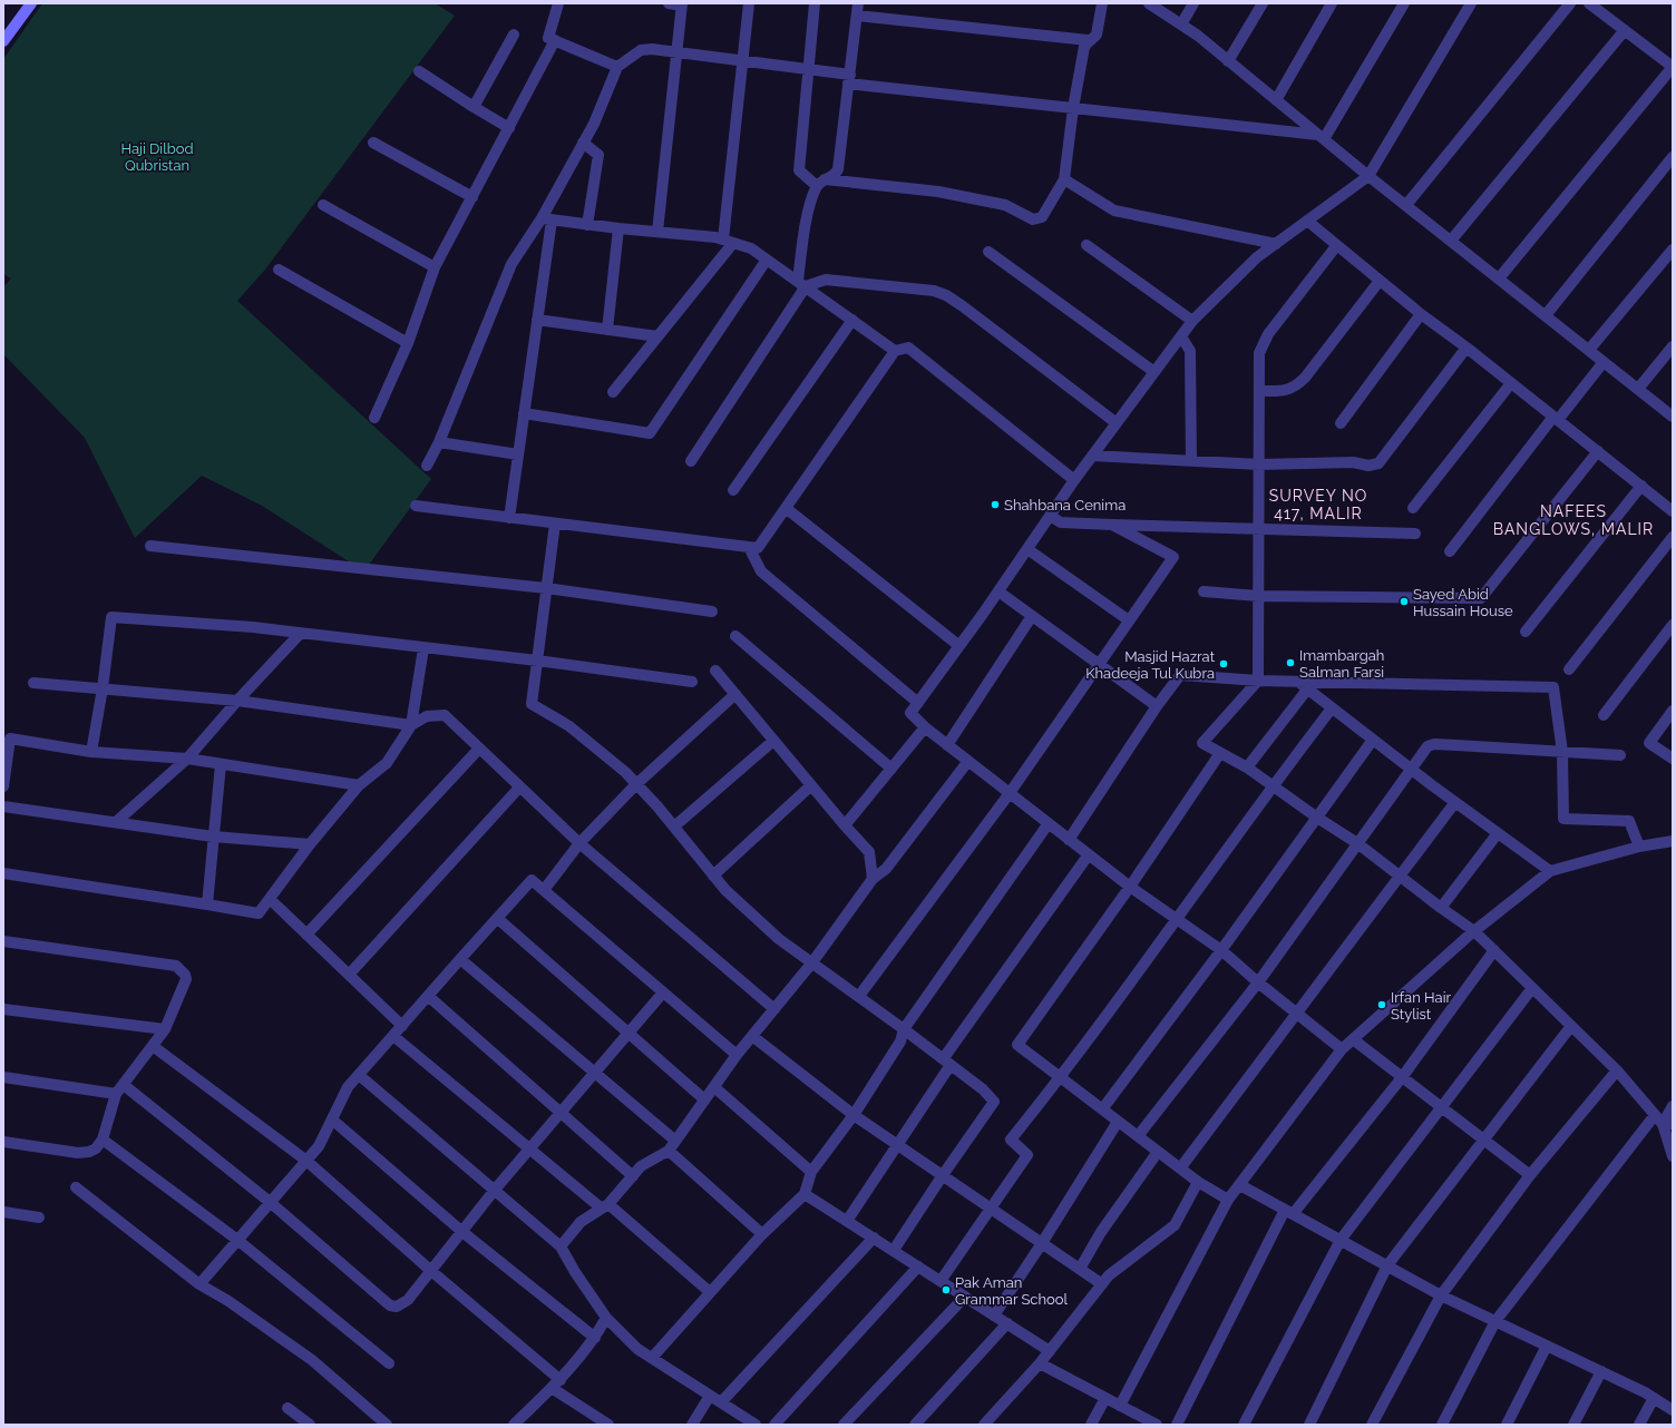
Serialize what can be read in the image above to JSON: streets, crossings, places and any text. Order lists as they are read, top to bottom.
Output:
{
  "districts": ["SURVEY NO 417, MALIR", "NAFEES BANGLOWS, MALIR"],
  "parks": ["Haji Dilbod Qubristan"],
  "places": [
    "Shahbana Cenima",
    "Sayed Abid Hussain House",
    "Imambargah Salman Farsi",
    "Masjid Hazrat Khadeeja Tul Kubra",
    "Irfan Hair Stylist",
    "Pak Aman Grammar School"
  ]
}
